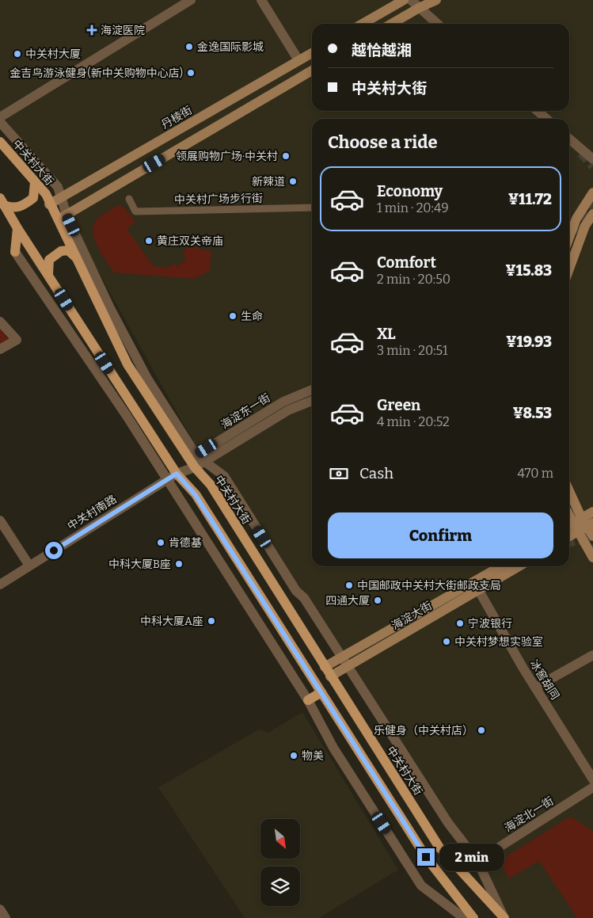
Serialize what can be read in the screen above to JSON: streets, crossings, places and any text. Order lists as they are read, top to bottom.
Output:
{
  "streets": {
    "main road": ["丹棱街", "中关村大街", "海淀大街"],
    "street": [
      "中关村广场步行街",
      "海淀东一街",
      "中关村南路",
      "冰窖胡同",
      "海淀北一街"
    ]
  },
  "crossings": [
    ["丹棱街", "中关村大街"],
    ["中关村大街", "海淀东一街"],
    ["中关村大街", "中关村南路"],
    ["中关村大街", "海淀大街"],
    ["海淀东一街", "中关村南路"],
    ["海淀大街", "冰窖胡同"]
  ],
  "places": {
    "health": ["海淀医院"],
    "other": [
      "金逸国际影城",
      "中关村大厦",
      "金吉鸟游泳健身(新中关购物中心店)",
      "领展购物广场·中关村",
      "新辣道",
      "黄庄双关帝庙",
      "生命",
      "肯德基",
      "中科大厦B座",
      "中国邮政中关村大街邮政支局",
      "四通大厦",
      "中科大厦A座",
      "宁波银行",
      "中关村梦想实验室",
      "乐健身（中关村店）",
      "物美"
    ]
  },
  "north": "bottom right",
  "page": {
    "banner": ["越恰越湘", "中关村大街"],
    "heading": "Choose a ride",
    "list": [
      {
        "name": "Economy",
        "note": "1 min · 20:49",
        "value": "¥11.72"
      },
      {
        "name": "Comfort",
        "note": "2 min · 20:50",
        "value": "¥15.83"
      },
      {
        "name": "XL",
        "note": "3 min · 20:51",
        "value": "¥19.93"
      },
      {
        "name": "Green",
        "note": "4 min · 20:52",
        "value": "¥8.53"
      }
    ],
    "pay": ["Cash", "470 m"],
    "buttons": "Confirm",
    "bubble": "2 min"
  }
}
